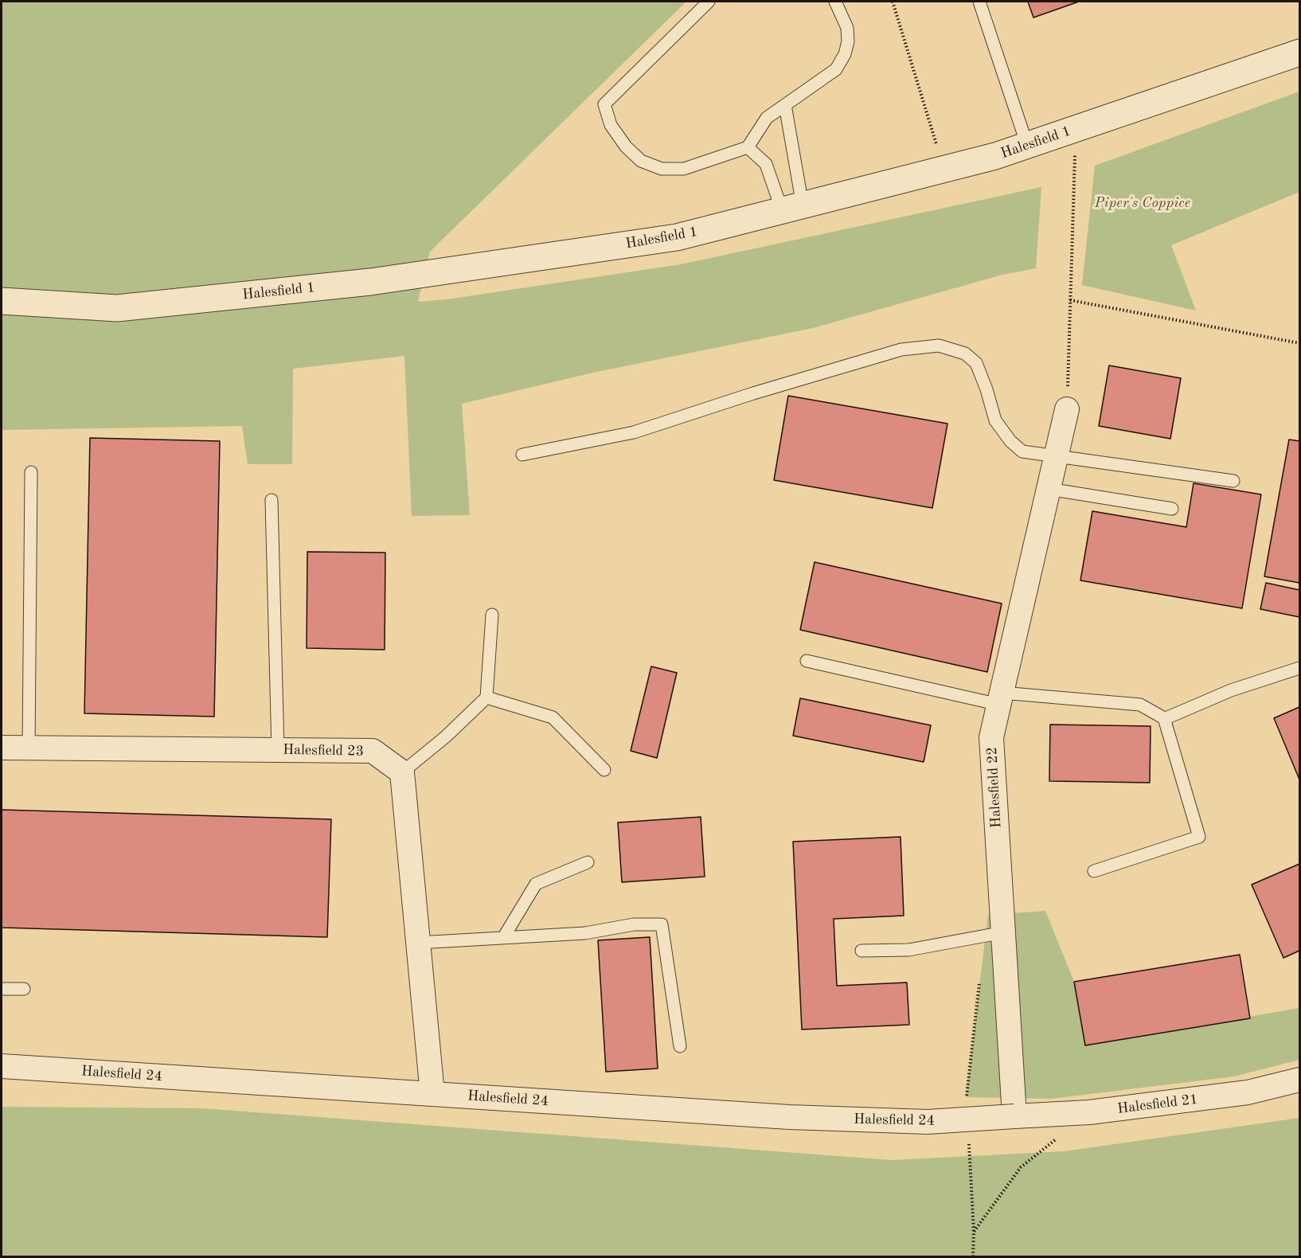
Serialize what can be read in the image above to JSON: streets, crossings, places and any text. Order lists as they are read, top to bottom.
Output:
{
  "streets": {
    "street": [
      "Halesfield 1",
      "Halesfield 23",
      "Halesfield 22",
      "Halesfield 24",
      "Halesfield 21"
    ]
  },
  "crossings": [
    ["Halesfield 22", "Halesfield 24"],
    ["Halesfield 22", "Halesfield 21"],
    ["Halesfield 24", "Halesfield 21"]
  ],
  "parks": ["Piper's Coppice"]
}
